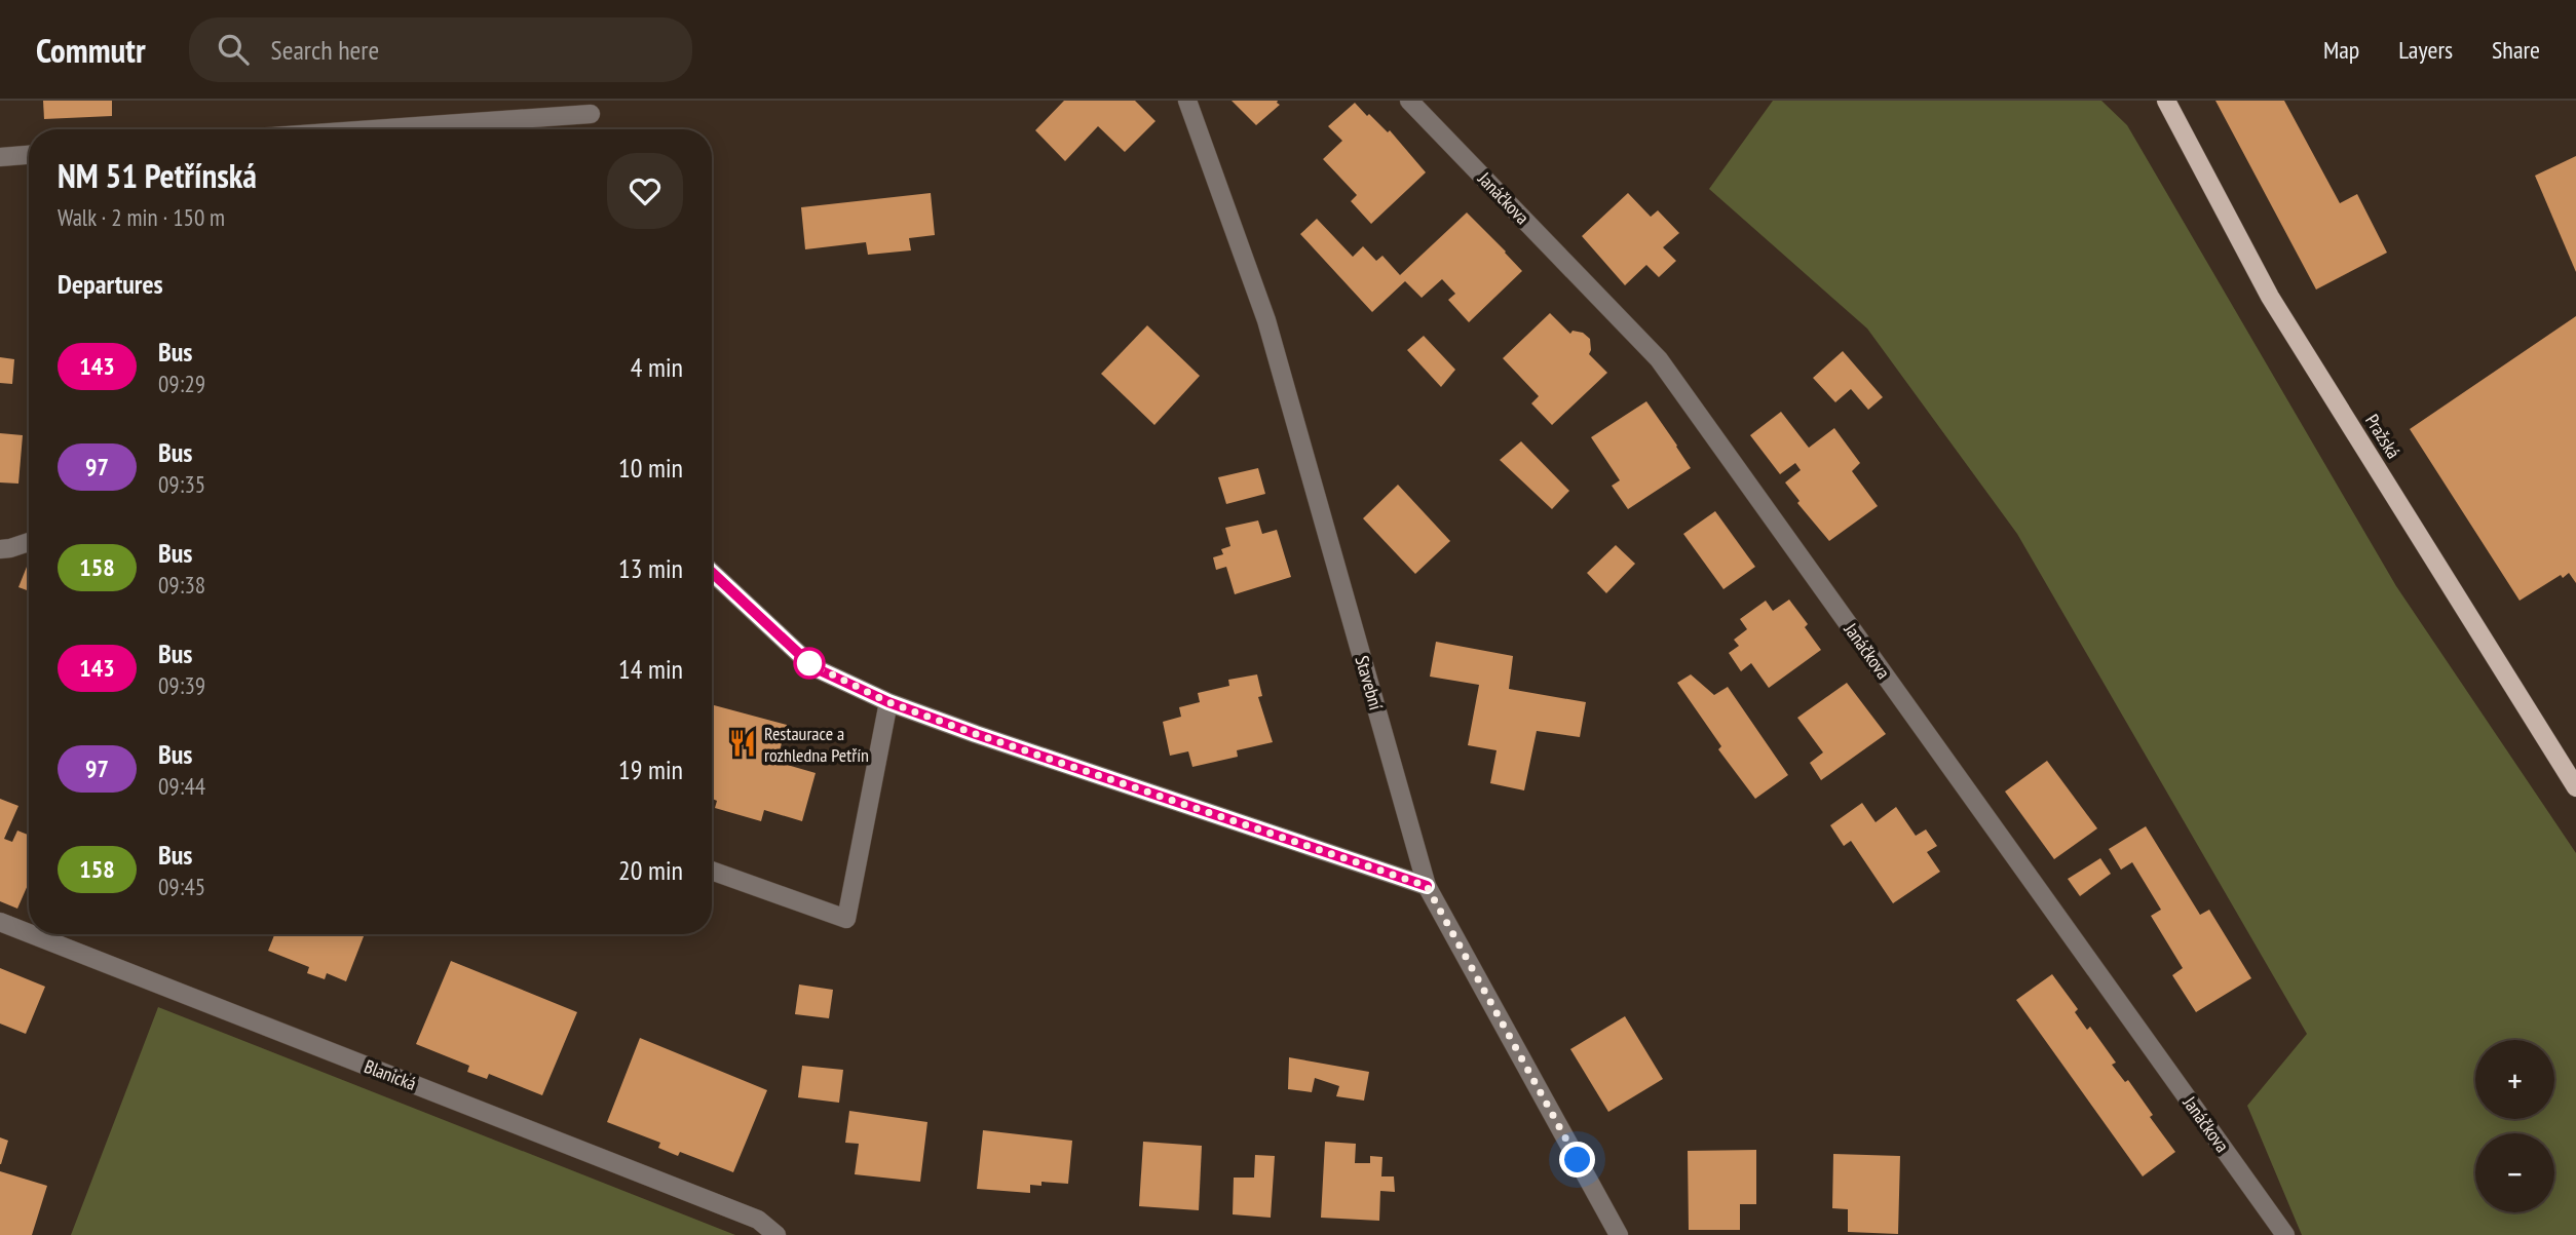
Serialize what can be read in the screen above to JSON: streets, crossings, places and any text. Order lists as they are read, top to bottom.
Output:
{
  "streets": {
    "main road": ["Pražská"],
    "street": ["Janáčkova", "Stavební", "Blanická"]
  },
  "places": {
    "restaurant": ["Restaurace a rozhledna Petřín"]
  },
  "lines": ["bus line 143"],
  "page": {
    "header": "Commutr",
    "search": "Search here",
    "nav": ["Map", "Layers", "Share"],
    "heading": [
      ["NM 51 Petřínská", "Walk · 2 min · 150 m"],
      "Departures"
    ],
    "list": [
      {
        "mark": "143",
        "name": "Bus",
        "note": "09:29",
        "value": "4 min"
      },
      {
        "mark": "97",
        "name": "Bus",
        "note": "09:35",
        "value": "10 min"
      },
      {
        "mark": "158",
        "name": "Bus",
        "note": "09:38",
        "value": "13 min"
      },
      {
        "mark": "143",
        "name": "Bus",
        "note": "09:39",
        "value": "14 min"
      },
      {
        "mark": "97",
        "name": "Bus",
        "note": "09:44",
        "value": "19 min"
      },
      {
        "mark": "158",
        "name": "Bus",
        "note": "09:45",
        "value": "20 min"
      }
    ],
    "map_buttons": ["+", "−"]
  }
}
